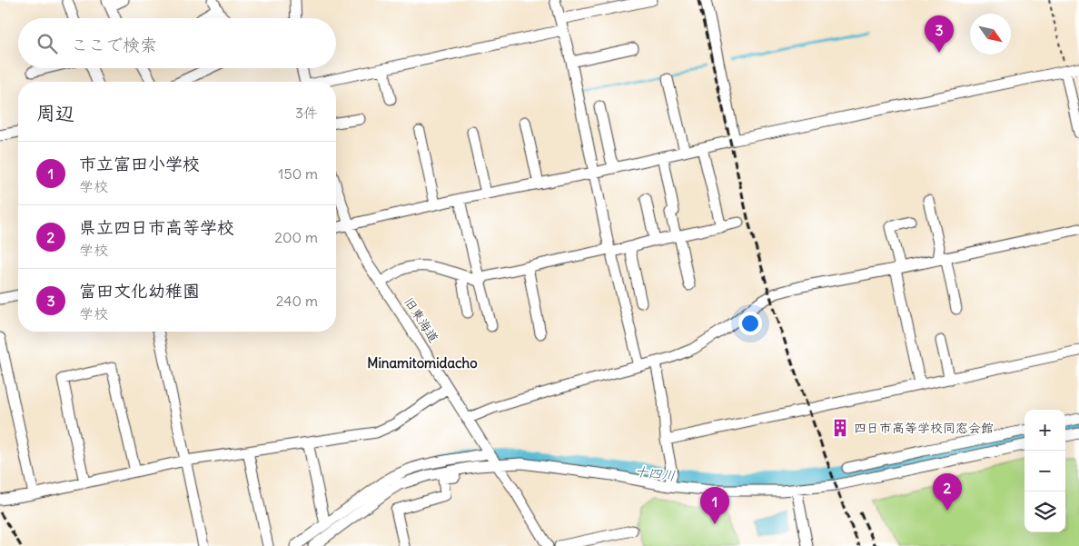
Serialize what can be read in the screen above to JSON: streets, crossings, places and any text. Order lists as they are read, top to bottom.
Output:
{
  "streets": {
    "street": ["旧東海道"]
  },
  "districts": ["Minamitomidacho"],
  "water": ["十四川"],
  "places": {
    "building": ["四日市高等学校同窓会館"]
  },
  "north": "bottom right",
  "page": {
    "pins": ["3", "2", "1"],
    "search": "ここで検索",
    "heading": ["周辺", "3件"],
    "list": [
      {
        "mark": "1",
        "name": "市立富田小学校",
        "note": "学校",
        "value": "150 m"
      },
      {
        "mark": "2",
        "name": "県立四日市高等学校",
        "note": "学校",
        "value": "200 m"
      },
      {
        "mark": "3",
        "name": "富田文化幼稚園",
        "note": "学校",
        "value": "240 m"
      }
    ],
    "map_buttons": ["+", "−"]
  }
}
